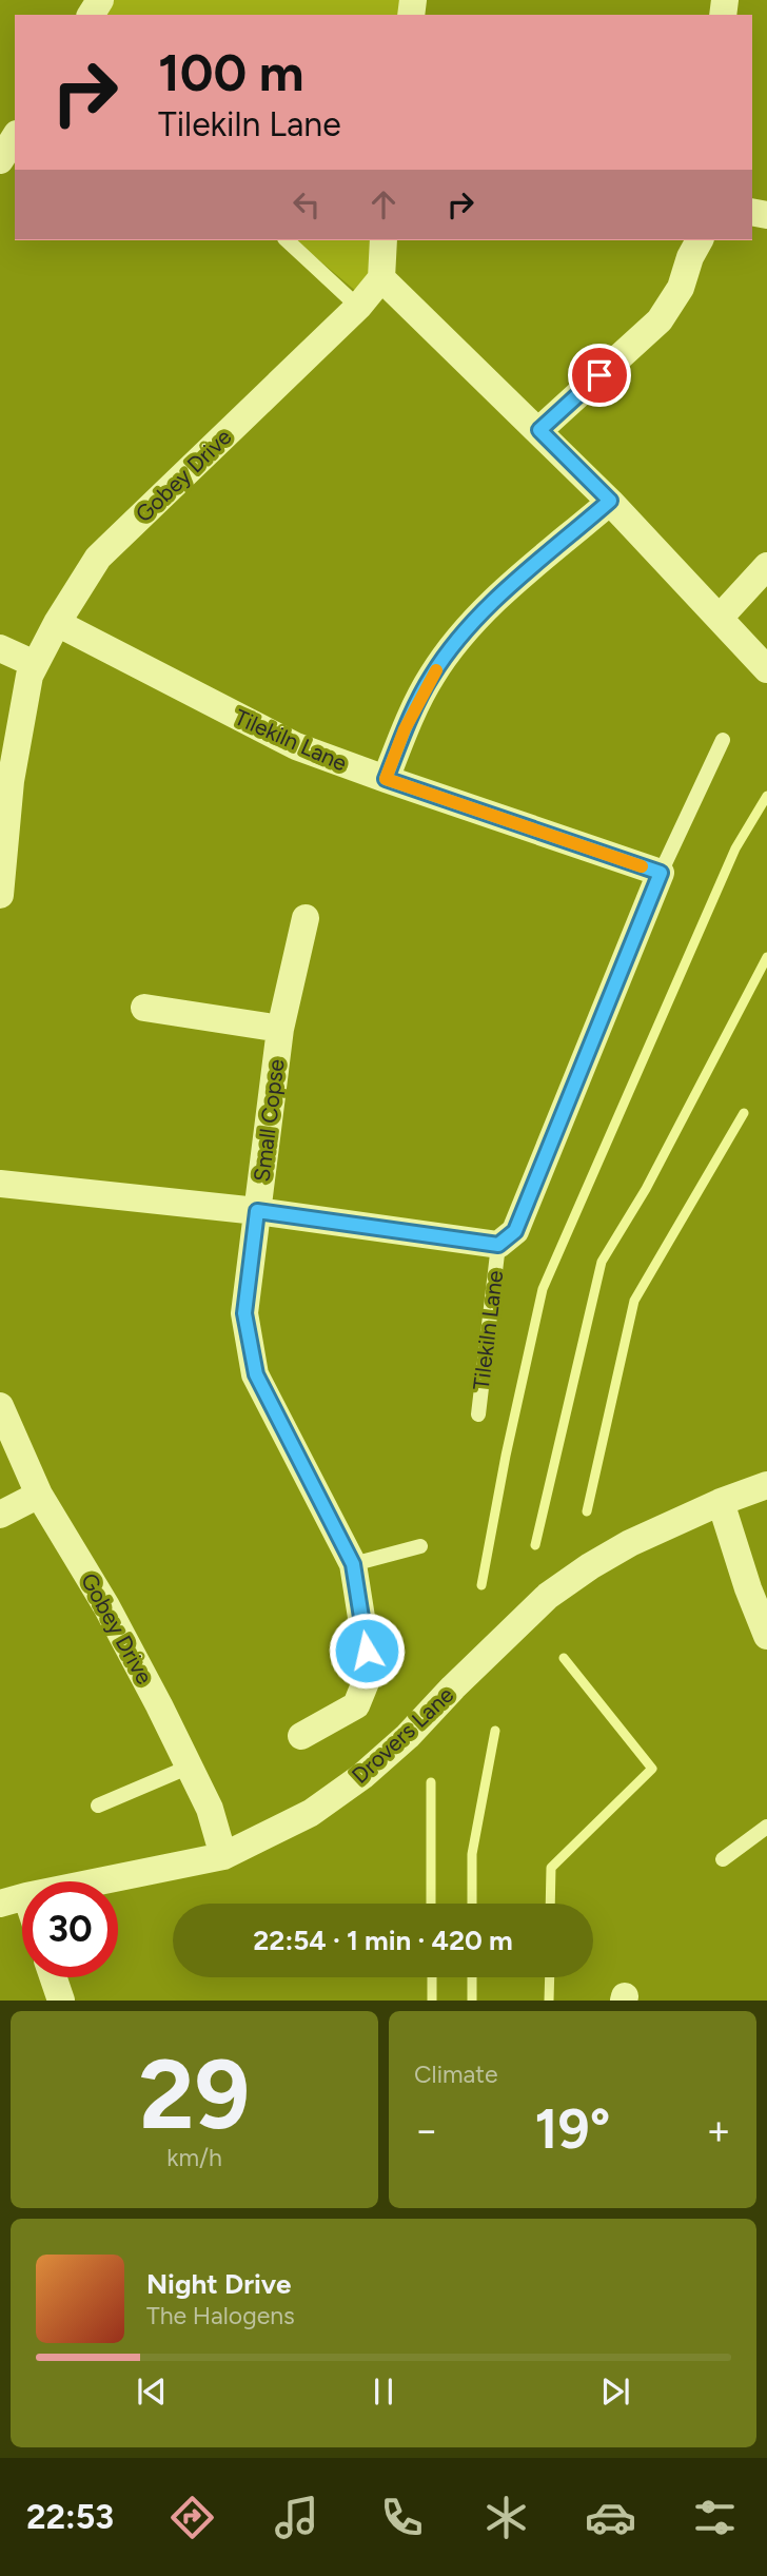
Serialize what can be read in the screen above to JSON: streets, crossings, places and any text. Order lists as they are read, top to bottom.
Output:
{
  "streets": {
    "street": [
      "Gobey Drive",
      "Tilekiln Lane",
      "Small Copse",
      "Drovers Lane"
    ]
  },
  "crossings": [
    ["Gobey Drive", "Tilekiln Lane"],
    ["Gobey Drive", "Drovers Lane"],
    ["Tilekiln Lane", "Small Copse"]
  ],
  "page": {
    "turn": ["100 m", "Tilekiln Lane"],
    "limit": "30",
    "trip": "22:54 · 1 min · 420 m",
    "tile": [
      ["29", "km/h"],
      "Climate"
    ],
    "heat": ["−", "19°", "+"],
    "song": ["Night Drive", "The Halogens"],
    "tabs": "22:53"
  }
}
